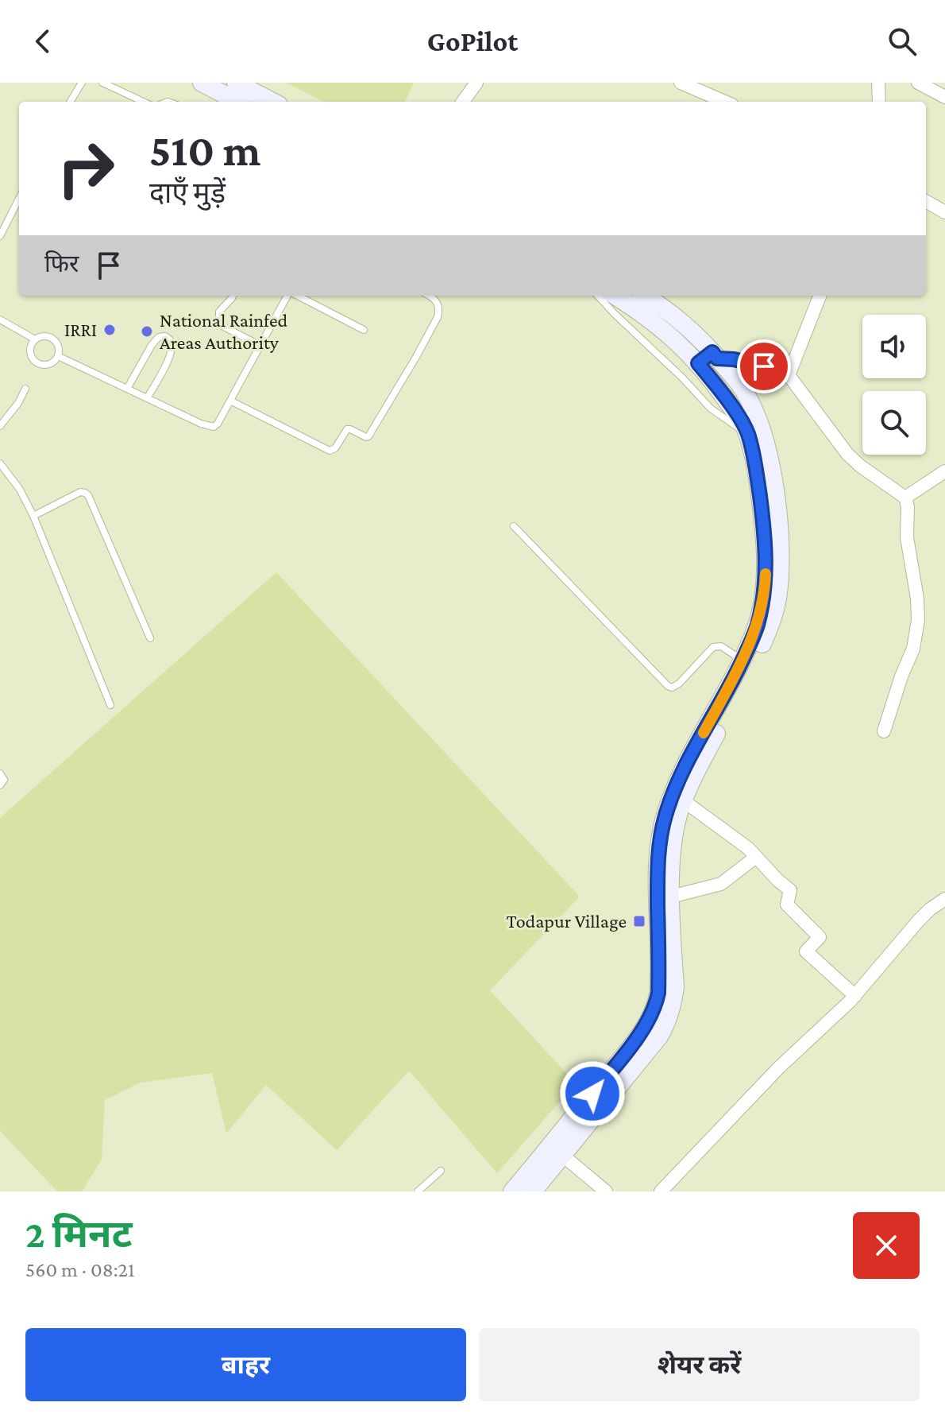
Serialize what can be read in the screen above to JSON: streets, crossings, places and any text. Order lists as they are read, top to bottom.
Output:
{
  "places": {
    "other": ["IRRI", "National Rainfed Areas Authority"],
    "transit": ["Todapur Village"]
  },
  "page": {
    "header": "GoPilot",
    "turn": ["510 m", "दाएँ मुड़ें"],
    "then": "फिर",
    "heading": ["2 मिनट", "560 m · 08:21"],
    "buttons": ["बाहर", "शेयर करें"]
  }
}
